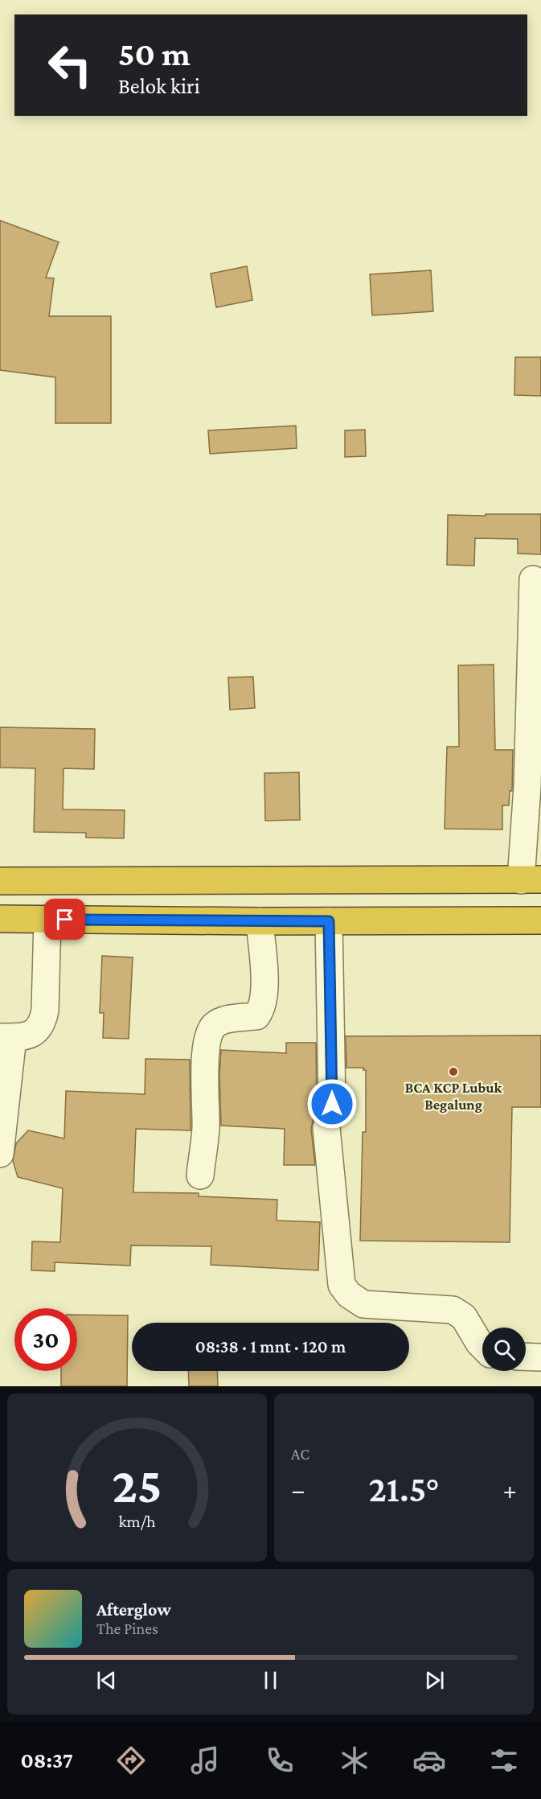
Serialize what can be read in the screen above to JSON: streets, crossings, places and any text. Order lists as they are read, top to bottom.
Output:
{
  "places": ["BCA KCP Lubuk Begalung"],
  "page": {
    "turn": ["50 m", "Belok kiri"],
    "limit": "30",
    "trip": "08:38 · 1 mnt · 120 m",
    "tile": "AC",
    "heat": ["−", "21.5°", "+"],
    "song": ["Afterglow", "The Pines"],
    "tabs": "08:37",
    "gauge": ["25", "km/h"]
  }
}
